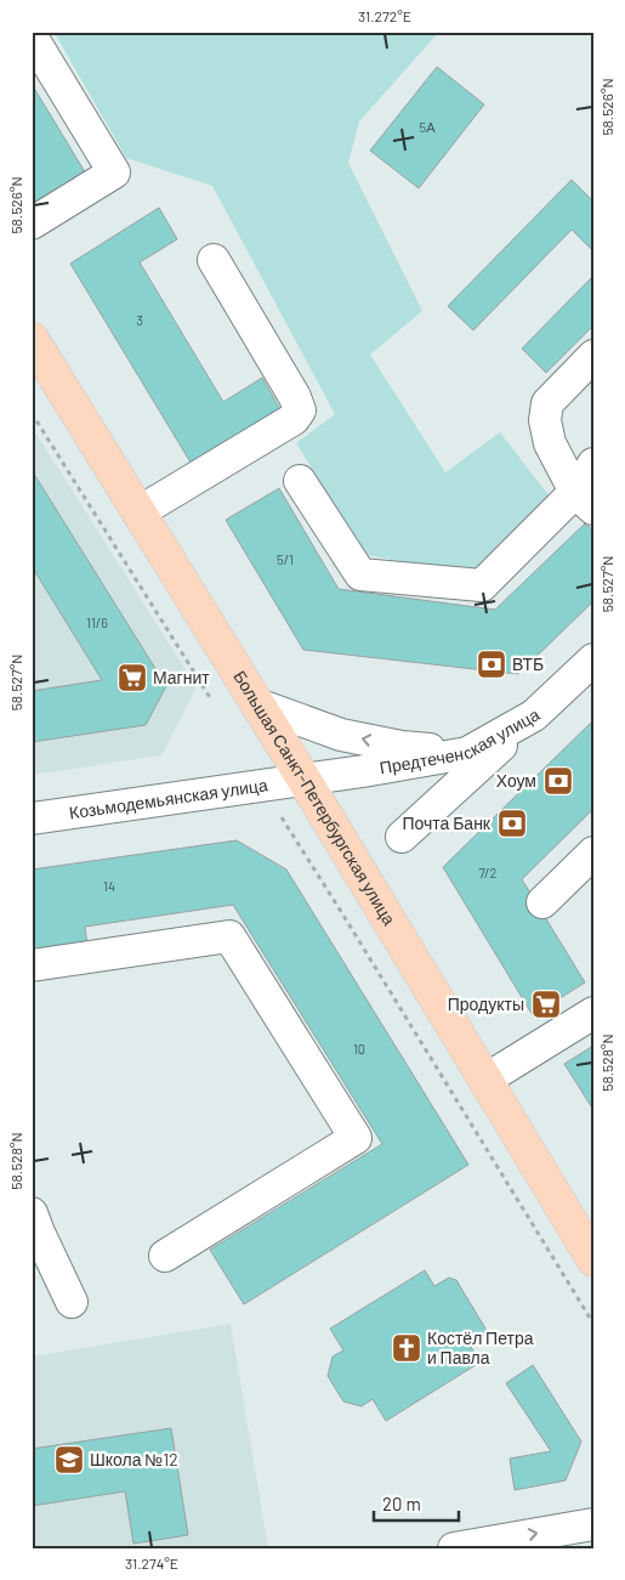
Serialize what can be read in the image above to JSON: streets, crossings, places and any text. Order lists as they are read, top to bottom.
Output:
{
  "streets": {
    "main road": ["Большая Санкт-Петербургская улица"],
    "street": ["Предтеченская улица", "Козьмодемьянская улица"]
  },
  "crossings": [
    ["Предтеченская улица", "Большая Санкт-Петербургская улица"],
    ["Предтеченская улица", "Козьмодемьянская улица"],
    ["Большая Санкт-Петербургская улица", "Козьмодемьянская улица"]
  ],
  "places": {
    "bank": ["ВТБ", "Хоум", "Почта Банк"],
    "supermarket": ["Магнит", "Продукты"],
    "church": ["Костёл Петра и Павла"],
    "school or university": ["Школа №12"]
  },
  "house_numbers": [
    "5А",
    "3",
    "5/1",
    "11/6",
    "7/2",
    "14",
    "10"
  ],
  "scale_bar": "20 m",
  "coordinates": [
    "31.272°E",
    "58.526°N",
    "58.527°N",
    "58.528°N",
    "31.274°E"
  ]
}
